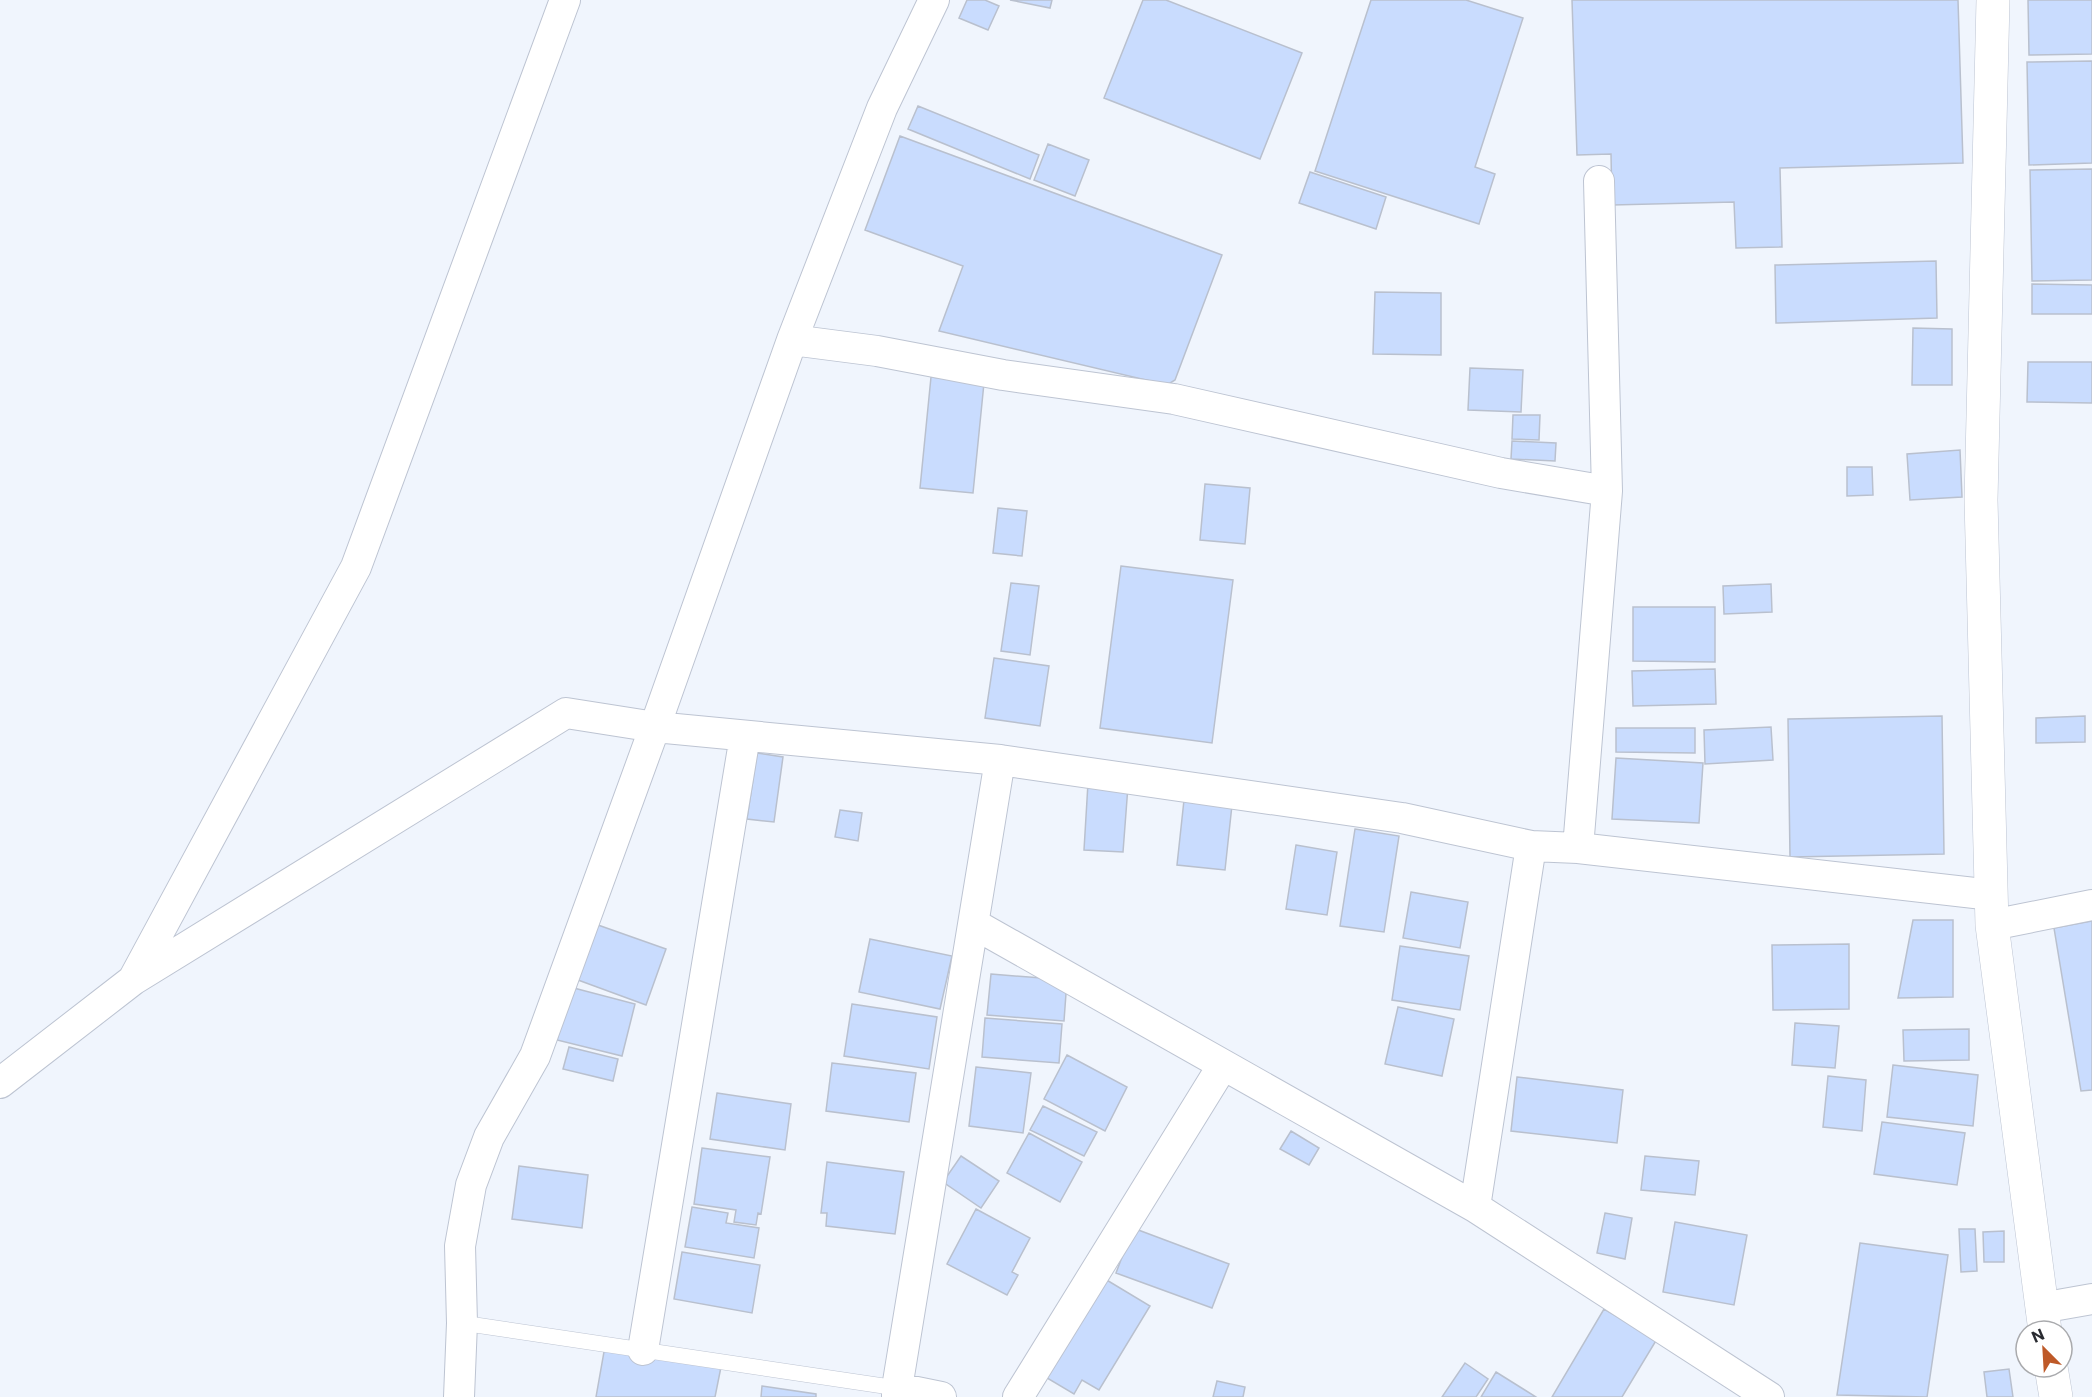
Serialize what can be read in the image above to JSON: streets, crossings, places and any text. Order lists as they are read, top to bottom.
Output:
{
  "north": "top left"
}
